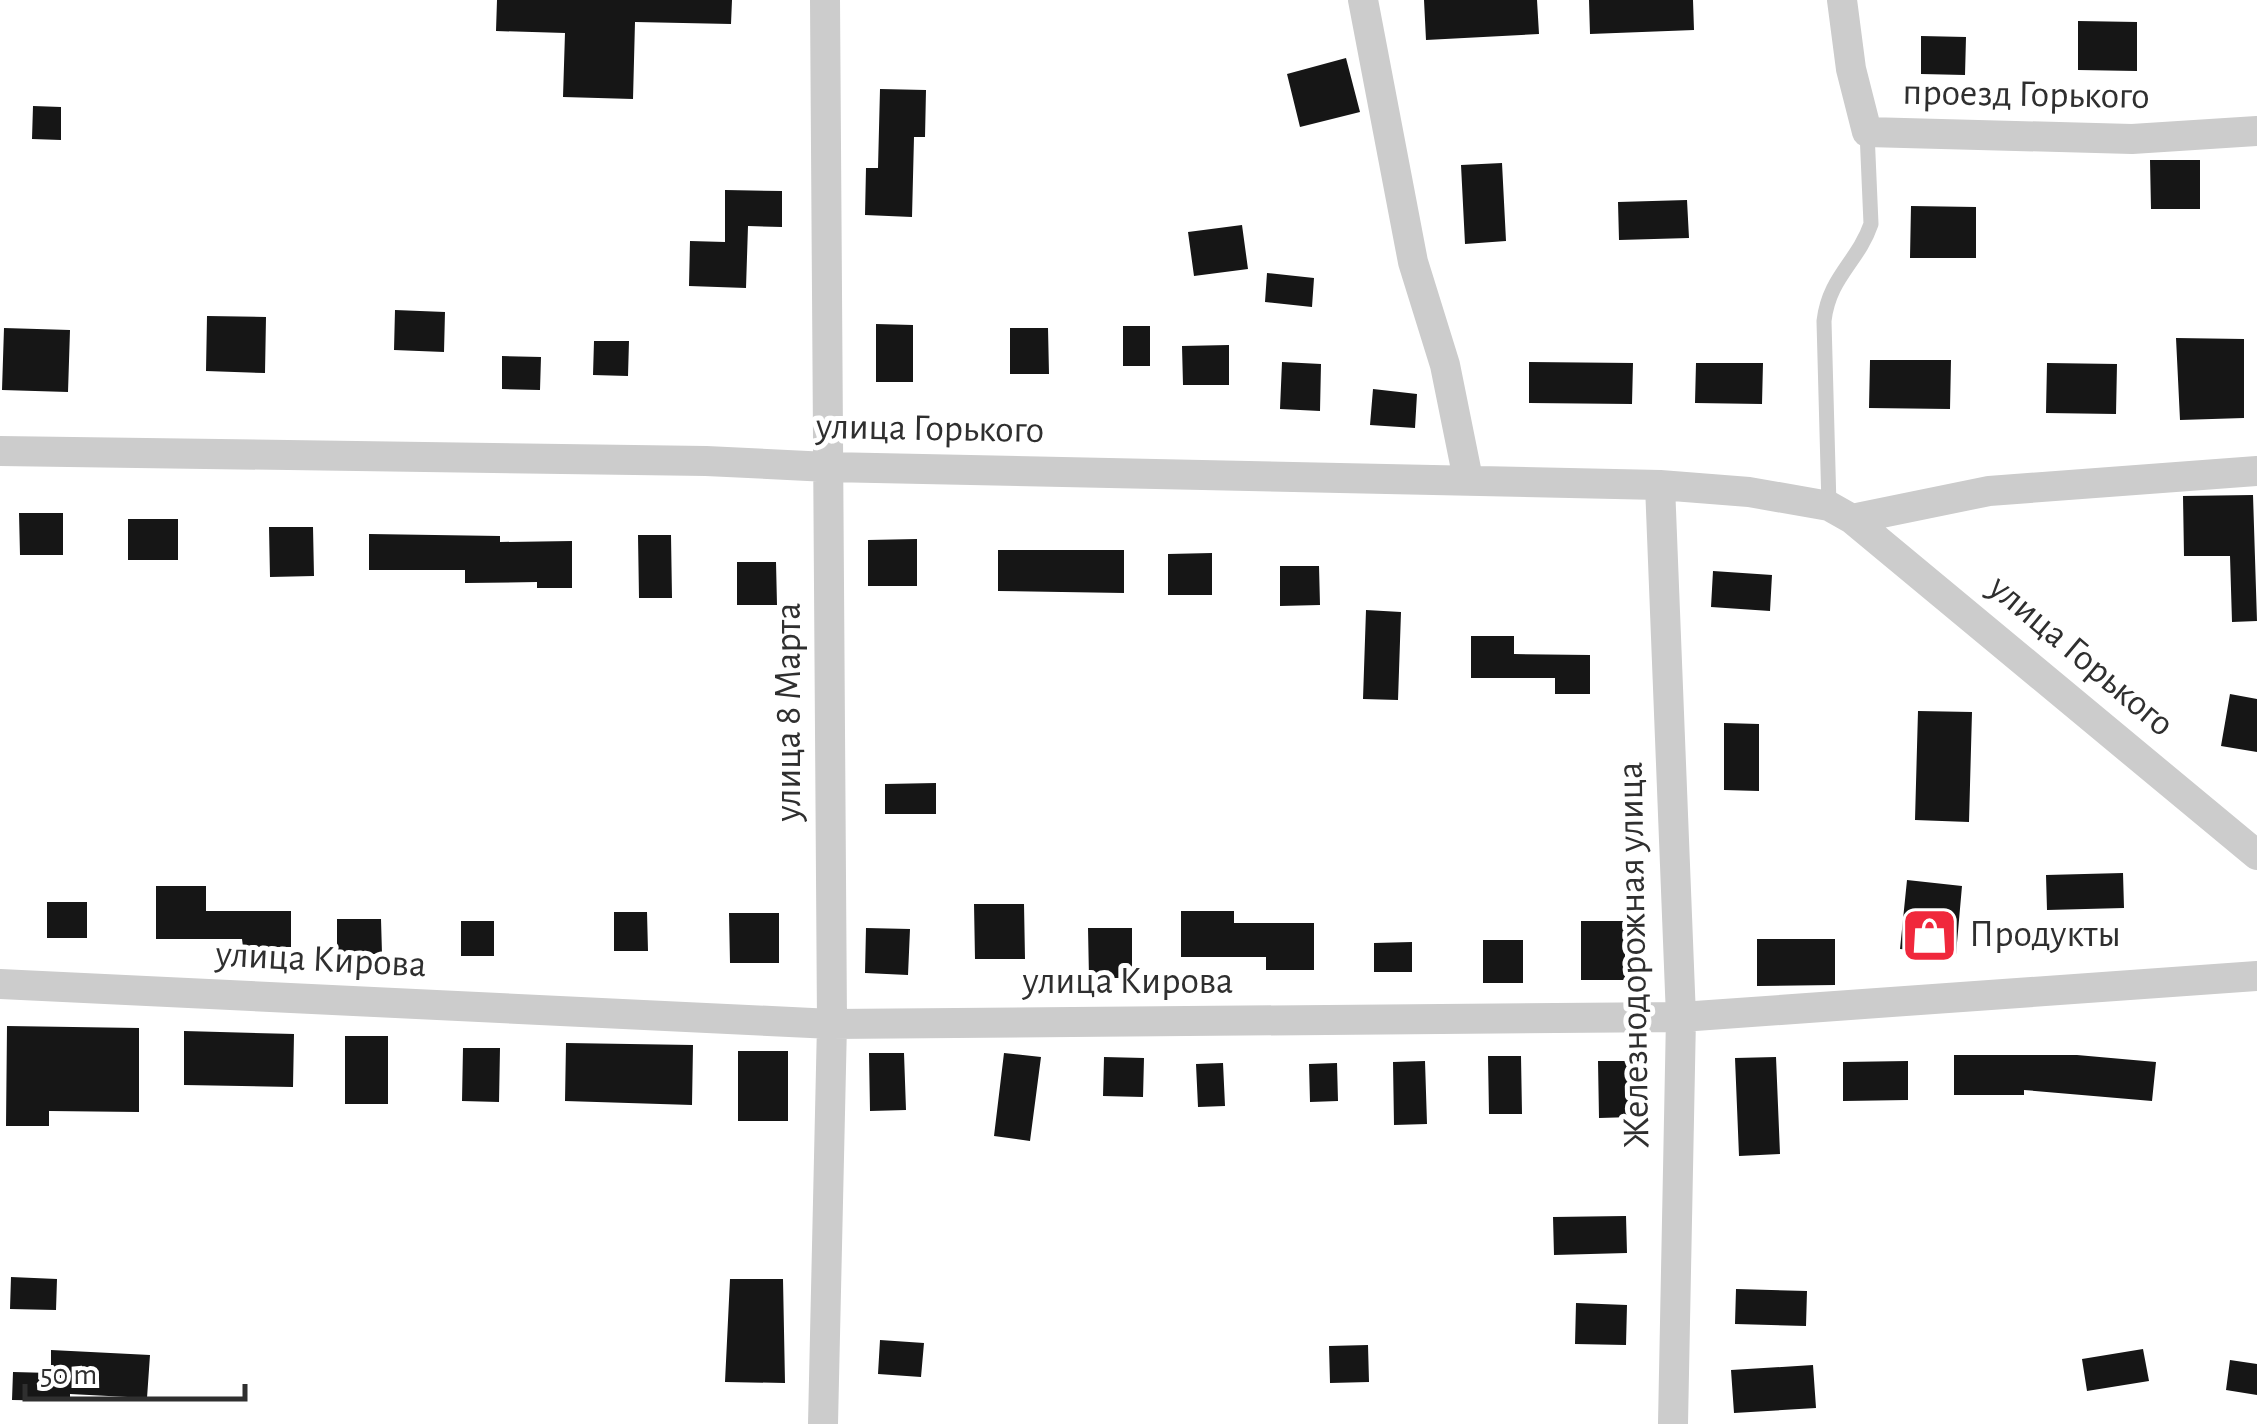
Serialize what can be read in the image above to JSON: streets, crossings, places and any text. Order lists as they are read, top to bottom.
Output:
{
  "streets": {
    "street": [
      "проезд Горького",
      "улица Горького",
      "улица 8 Марта",
      "Железнодорожная улица",
      "улица Кирова"
    ]
  },
  "crossings": [
    ["улица Горького", "улица 8 Марта"],
    ["улица Горького", "Железнодорожная улица"],
    ["улица 8 Марта", "улица Кирова"],
    ["Железнодорожная улица", "улица Кирова"]
  ],
  "places": {
    "shop": ["Продукты"]
  },
  "scale_bar": "50 m"
}
